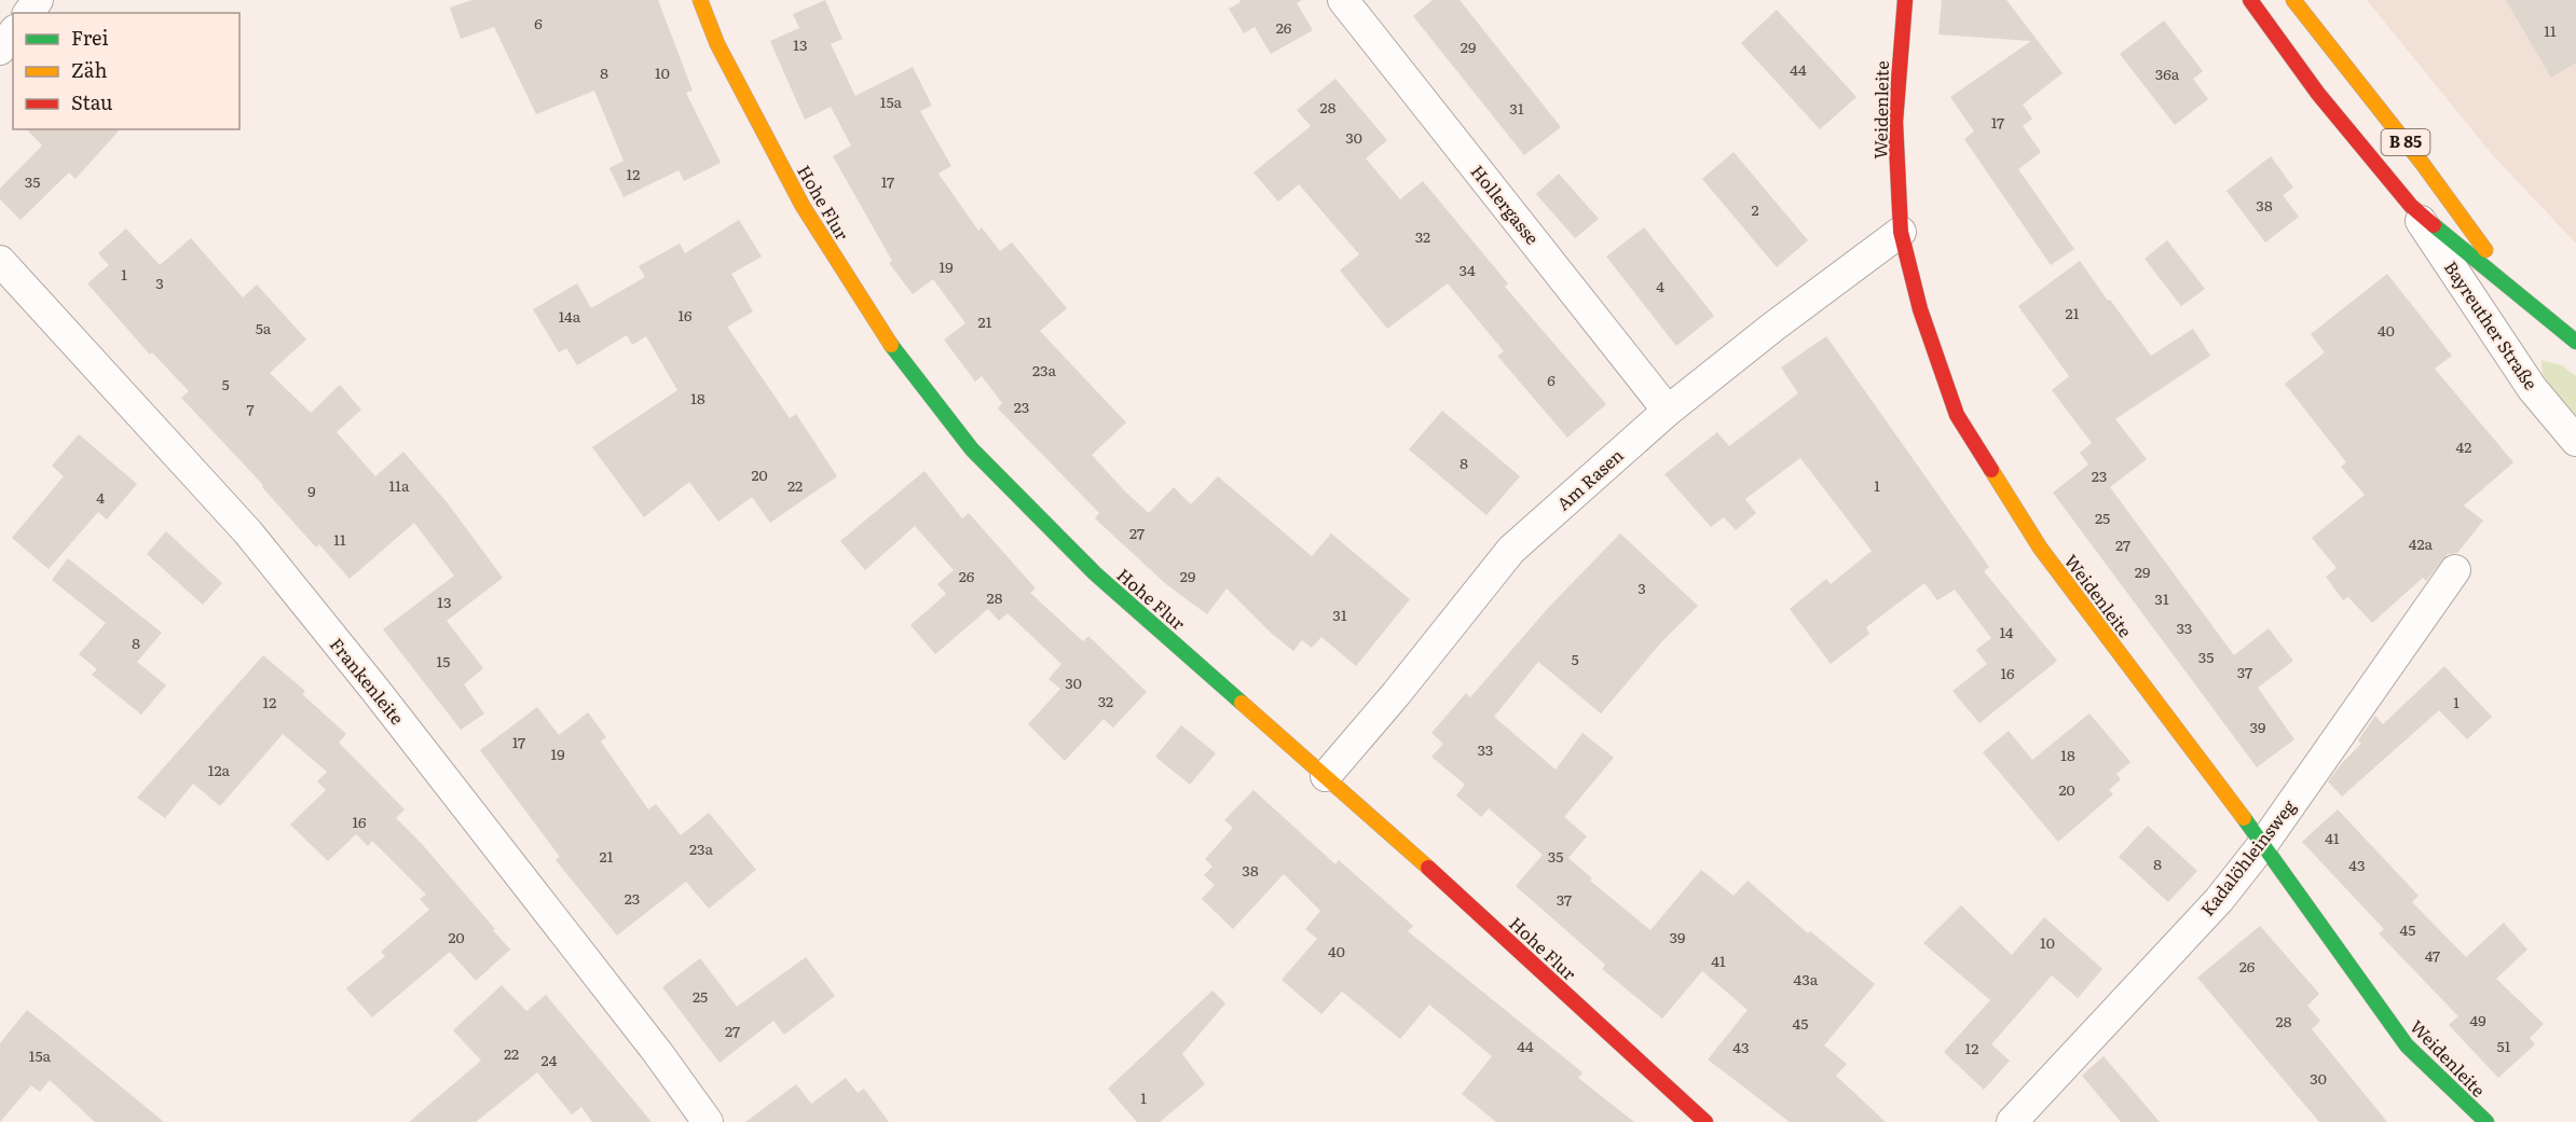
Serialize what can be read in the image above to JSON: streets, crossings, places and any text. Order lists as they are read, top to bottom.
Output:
{
  "streets": {
    "street": [
      "Weidenleite",
      "B 85",
      "Hohe Flur",
      "Hollergasse",
      "Bayreuther Straße",
      "Am Rasen",
      "Frankenleite",
      "Kadalöhleinsweg"
    ]
  },
  "crossings": [
    ["Weidenleite", "Am Rasen"],
    ["Weidenleite", "Kadalöhleinsweg"],
    ["Hohe Flur", "Am Rasen"],
    ["Hollergasse", "Am Rasen"]
  ],
  "house_numbers": [
    "6",
    "26",
    "11",
    "13",
    "29",
    "44",
    "8",
    "10",
    "36a",
    "15a",
    "28",
    "31",
    "17",
    "30",
    "12",
    "35",
    "17",
    "38",
    "2",
    "32",
    "19",
    "34",
    "1",
    "3",
    "4",
    "21",
    "16",
    "14a",
    "21",
    "5a",
    "40",
    "23a",
    "6",
    "5",
    "18",
    "23",
    "7",
    "42",
    "8",
    "20",
    "23",
    "11a",
    "22",
    "1",
    "9",
    "4",
    "25",
    "27",
    "11",
    "42a",
    "27",
    "29",
    "26",
    "29",
    "3",
    "28",
    "31",
    "13",
    "31",
    "33",
    "14",
    "8",
    "35",
    "5",
    "15",
    "37",
    "16",
    "30",
    "32",
    "12",
    "1",
    "39",
    "17",
    "33",
    "19",
    "18",
    "12a",
    "20",
    "16",
    "41",
    "23a",
    "21",
    "35",
    "8",
    "43",
    "38",
    "23",
    "37",
    "45",
    "20",
    "39",
    "10",
    "40",
    "47",
    "41",
    "26",
    "43a",
    "25",
    "49",
    "28",
    "45",
    "27",
    "44",
    "51",
    "43",
    "12",
    "22",
    "15a",
    "24",
    "30",
    "1"
  ],
  "legend": ["Frei", "Zäh", "Stau"]
}
